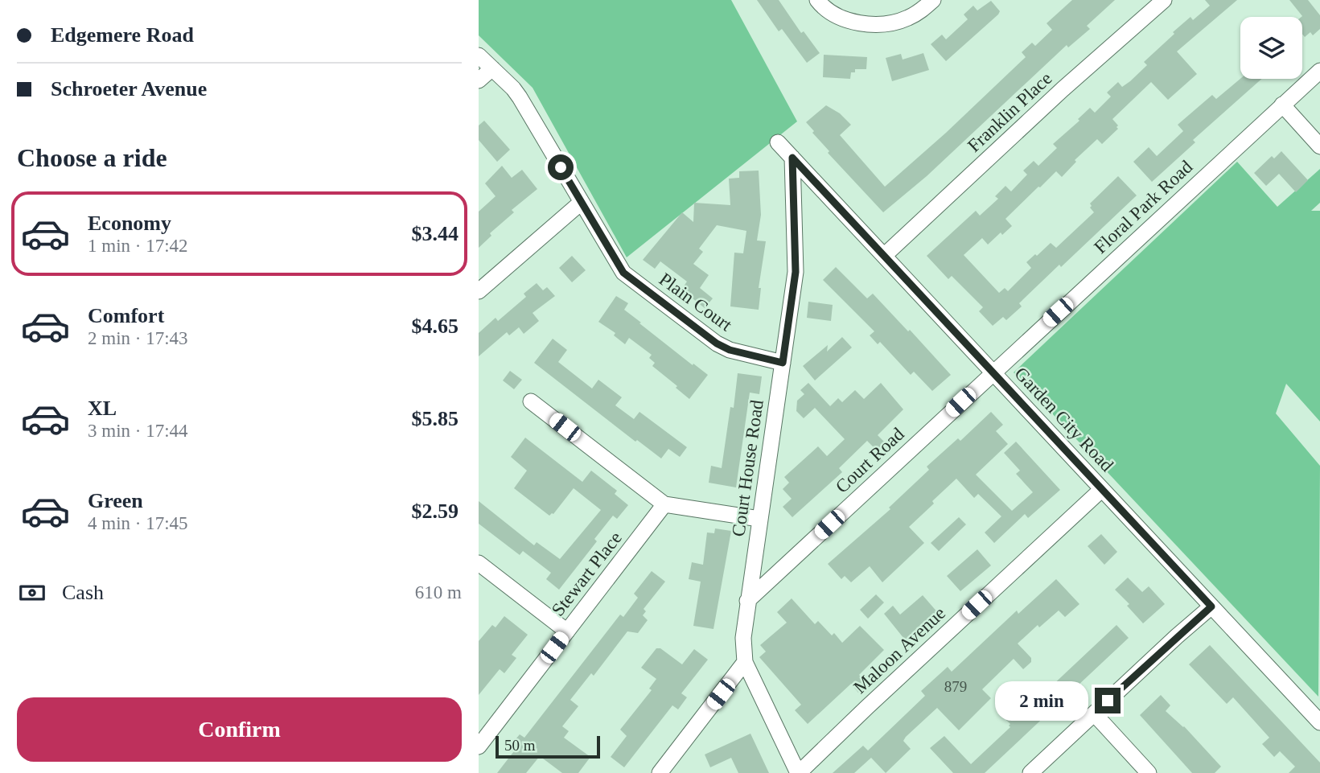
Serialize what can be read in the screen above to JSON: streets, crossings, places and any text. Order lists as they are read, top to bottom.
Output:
{
  "streets": {
    "street": [
      "Franklin Place",
      "Floral Park Road",
      "Plain Court",
      "Garden City Road",
      "Court Road",
      "Court House Road",
      "Stewart Place",
      "Maloon Avenue"
    ]
  },
  "crossings": [
    ["Franklin Place", "Garden City Road"],
    ["Floral Park Road", "Garden City Road"],
    ["Floral Park Road", "Court Road"],
    ["Plain Court", "Court House Road"],
    ["Garden City Road", "Court Road"],
    ["Garden City Road", "Court House Road"],
    ["Garden City Road", "Maloon Avenue"],
    ["Court Road", "Court House Road"],
    ["Court House Road", "Maloon Avenue"]
  ],
  "house_numbers": ["879"],
  "scale_bar": "50 m",
  "page": {
    "banner": ["Edgemere Road", "Schroeter Avenue"],
    "heading": "Choose a ride",
    "list": [
      {
        "name": "Economy",
        "note": "1 min · 17:42",
        "value": "$3.44"
      },
      {
        "name": "Comfort",
        "note": "2 min · 17:43",
        "value": "$4.65"
      },
      {
        "name": "XL",
        "note": "3 min · 17:44",
        "value": "$5.85"
      },
      {
        "name": "Green",
        "note": "4 min · 17:45",
        "value": "$2.59"
      }
    ],
    "pay": ["Cash", "610 m"],
    "bubble": "2 min",
    "buttons": "Confirm",
    "scale": "50 m"
  }
}
